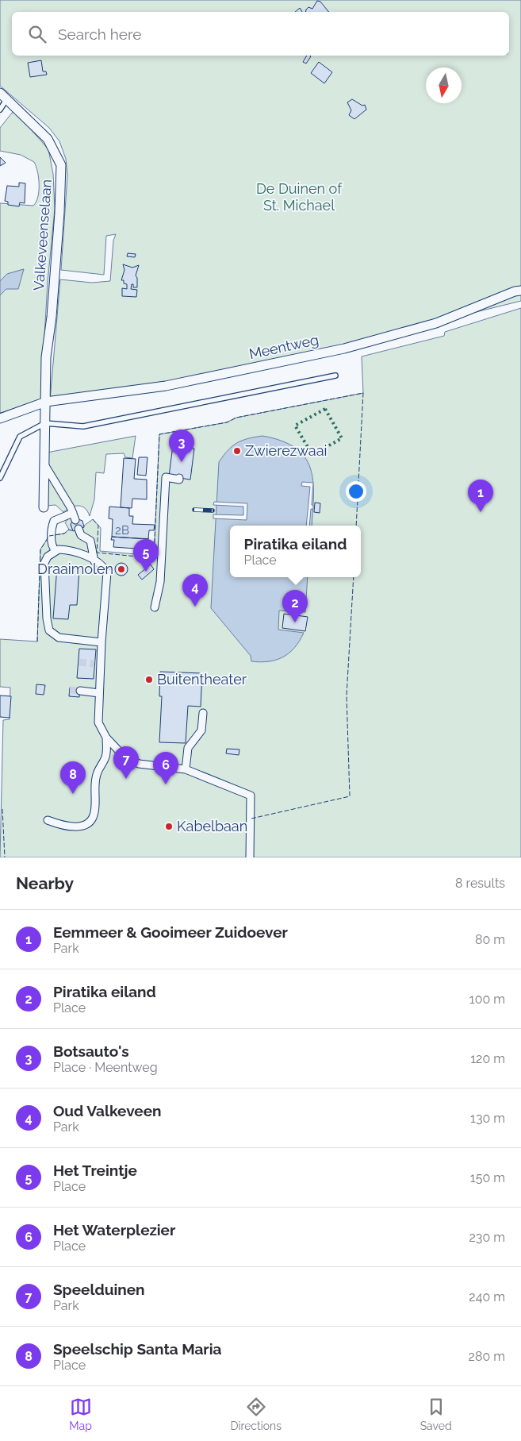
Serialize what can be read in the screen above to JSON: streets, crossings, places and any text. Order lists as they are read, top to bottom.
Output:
{
  "streets": {
    "street": ["Valkeveenselaan", "Meentweg"]
  },
  "crossings": [
    ["Valkeveenselaan", "Meentweg"]
  ],
  "parks": ["De Duinen of St. Michael"],
  "places": [
    "Zwierezwaai",
    "Draaimolen",
    "Buitentheater",
    "Kabelbaan"
  ],
  "house_numbers": ["2B"],
  "north": "bottom",
  "page": {
    "search": "Search here",
    "pins": [
      "3",
      "1",
      "5",
      "4",
      "2",
      "7",
      "6",
      "8"
    ],
    "popup": ["Piratika eiland", "Place"],
    "heading": ["Nearby", "8 results"],
    "list": [
      {
        "mark": "1",
        "name": "Eemmeer & Gooimeer Zuidoever",
        "note": "Park",
        "value": "80 m"
      },
      {
        "mark": "2",
        "name": "Piratika eiland",
        "note": "Place",
        "value": "100 m"
      },
      {
        "mark": "3",
        "name": "Botsauto's",
        "note": "Place · Meentweg",
        "value": "120 m"
      },
      {
        "mark": "4",
        "name": "Oud Valkeveen",
        "note": "Park",
        "value": "130 m"
      },
      {
        "mark": "5",
        "name": "Het Treintje",
        "note": "Place",
        "value": "150 m"
      },
      {
        "mark": "6",
        "name": "Het Waterplezier",
        "note": "Place",
        "value": "230 m"
      },
      {
        "mark": "7",
        "name": "Speelduinen",
        "note": "Park",
        "value": "240 m"
      },
      {
        "mark": "8",
        "name": "Speelschip Santa Maria",
        "note": "Place",
        "value": "280 m"
      }
    ],
    "nav": ["Map", "Directions", "Saved"]
  }
}
